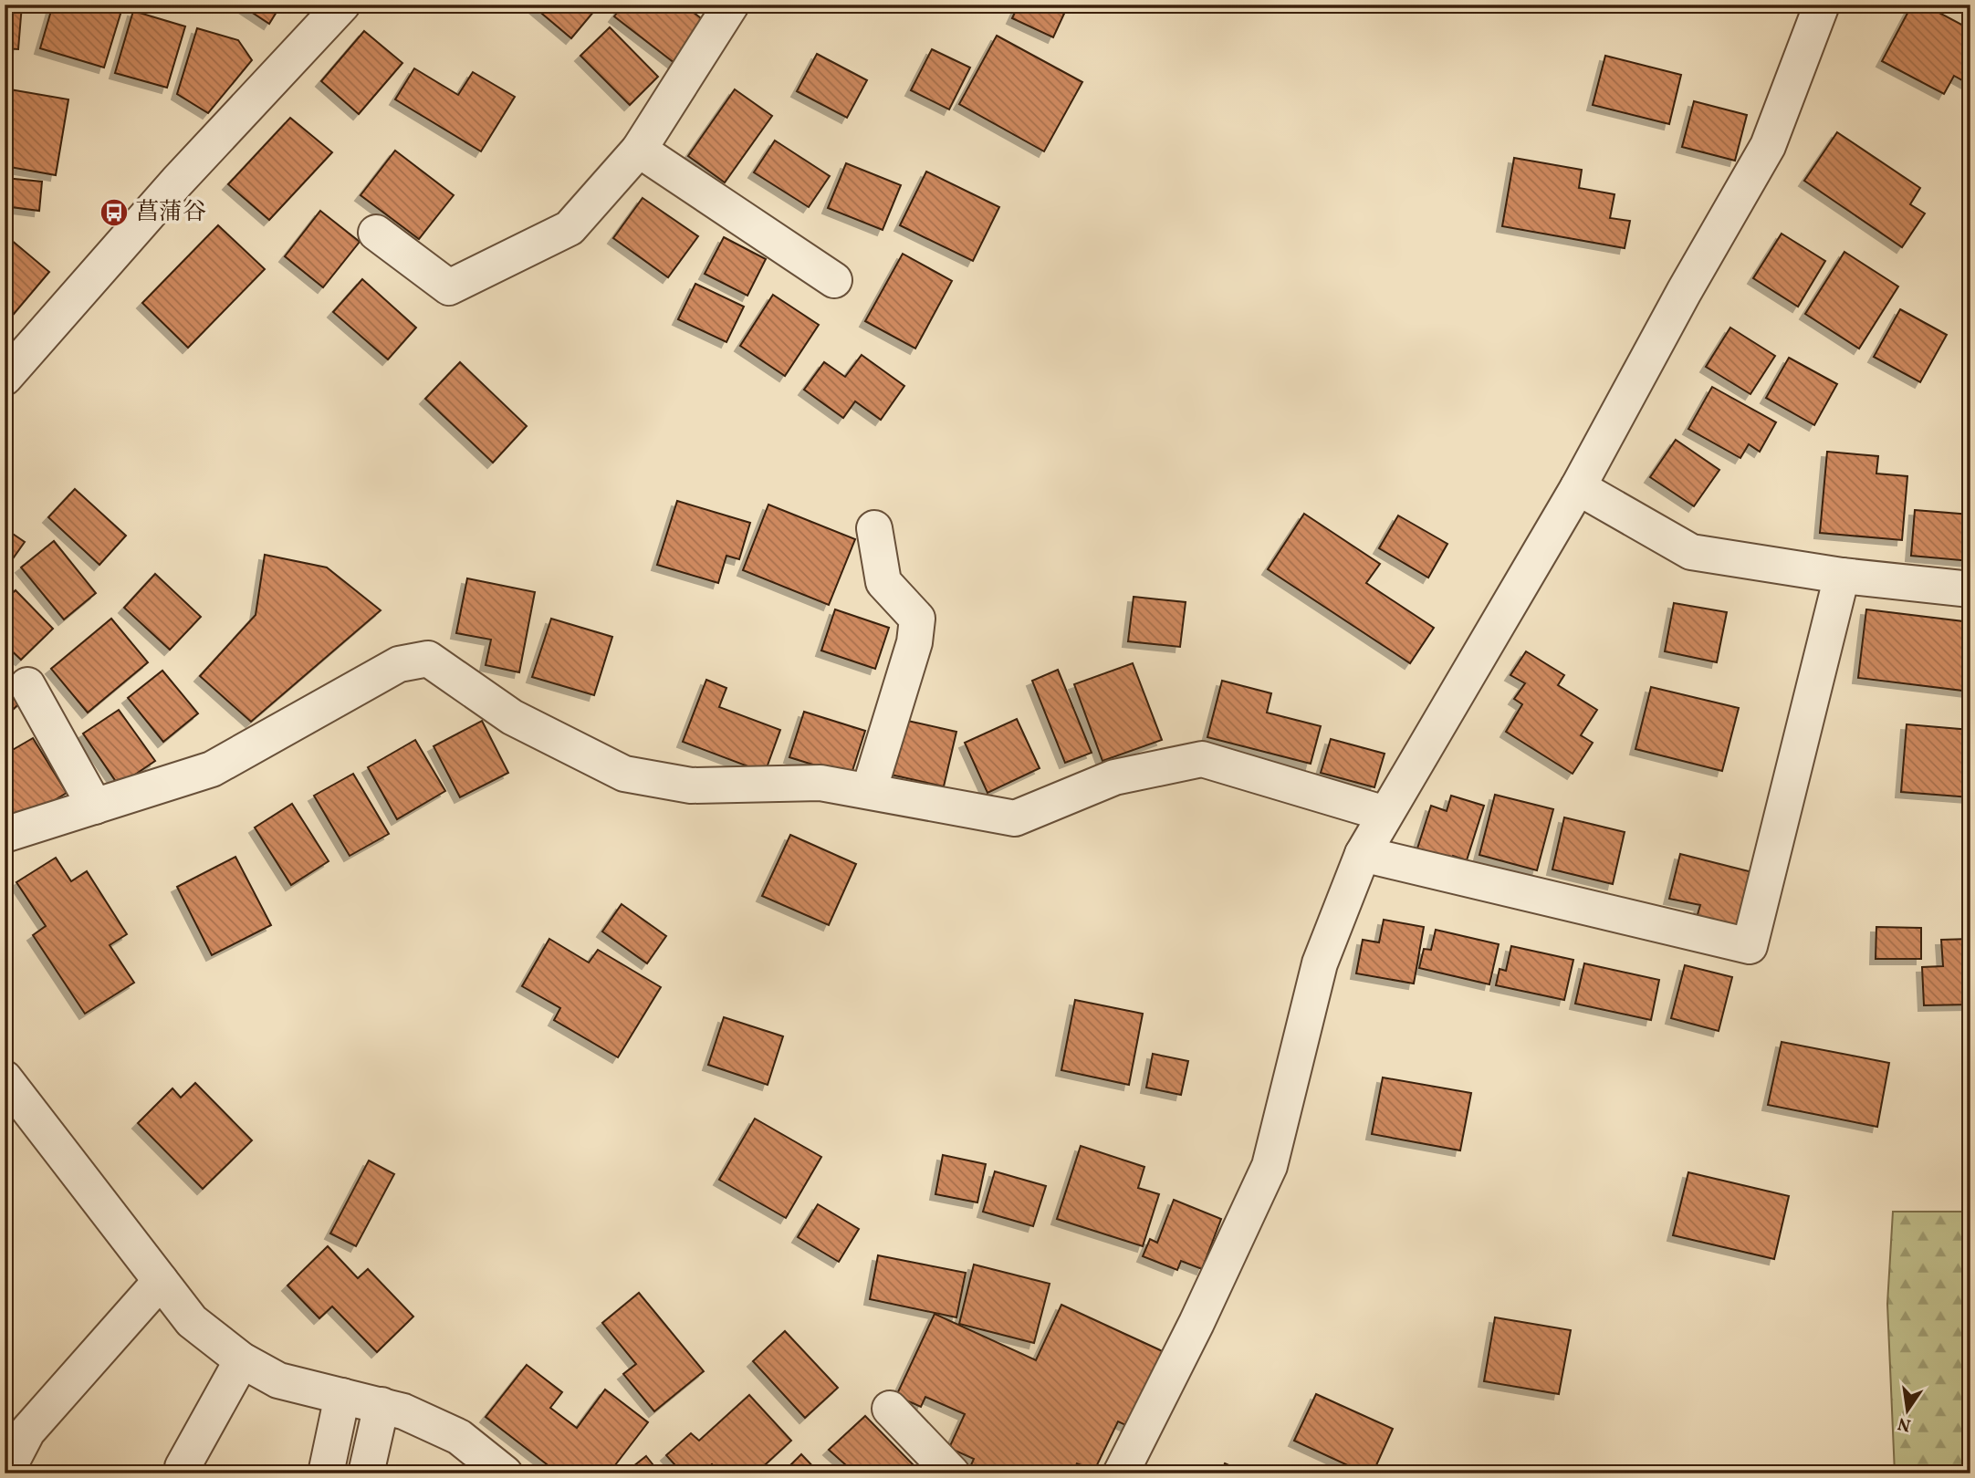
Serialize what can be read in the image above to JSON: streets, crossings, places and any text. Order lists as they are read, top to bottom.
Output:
{
  "places": {
    "bus stop": ["菖蒲谷"]
  },
  "north": "bottom"
}
